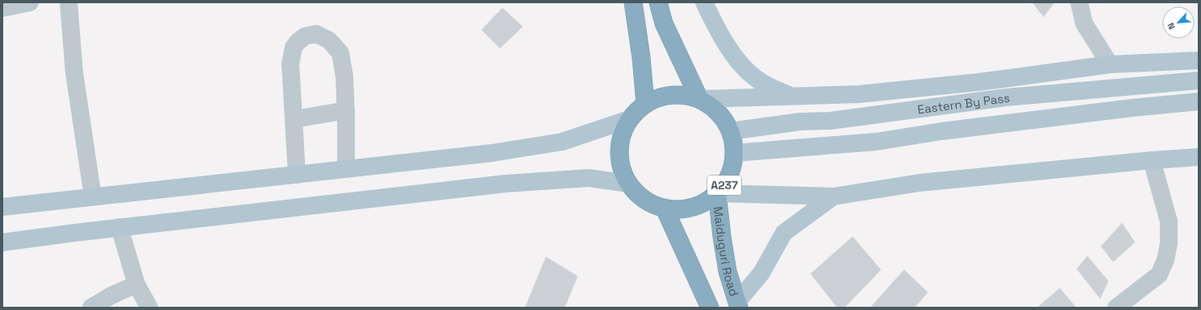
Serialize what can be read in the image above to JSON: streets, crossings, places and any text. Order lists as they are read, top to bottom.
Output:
{
  "streets": {
    "highway": ["A237", "Maiduguri Road"],
    "main road": ["Eastern By Pass"]
  },
  "crossings": [
    ["Eastern By Pass", "A237"],
    ["Eastern By Pass", "Maiduguri Road"],
    ["A237", "Maiduguri Road"]
  ],
  "north": "bottom left"
}
